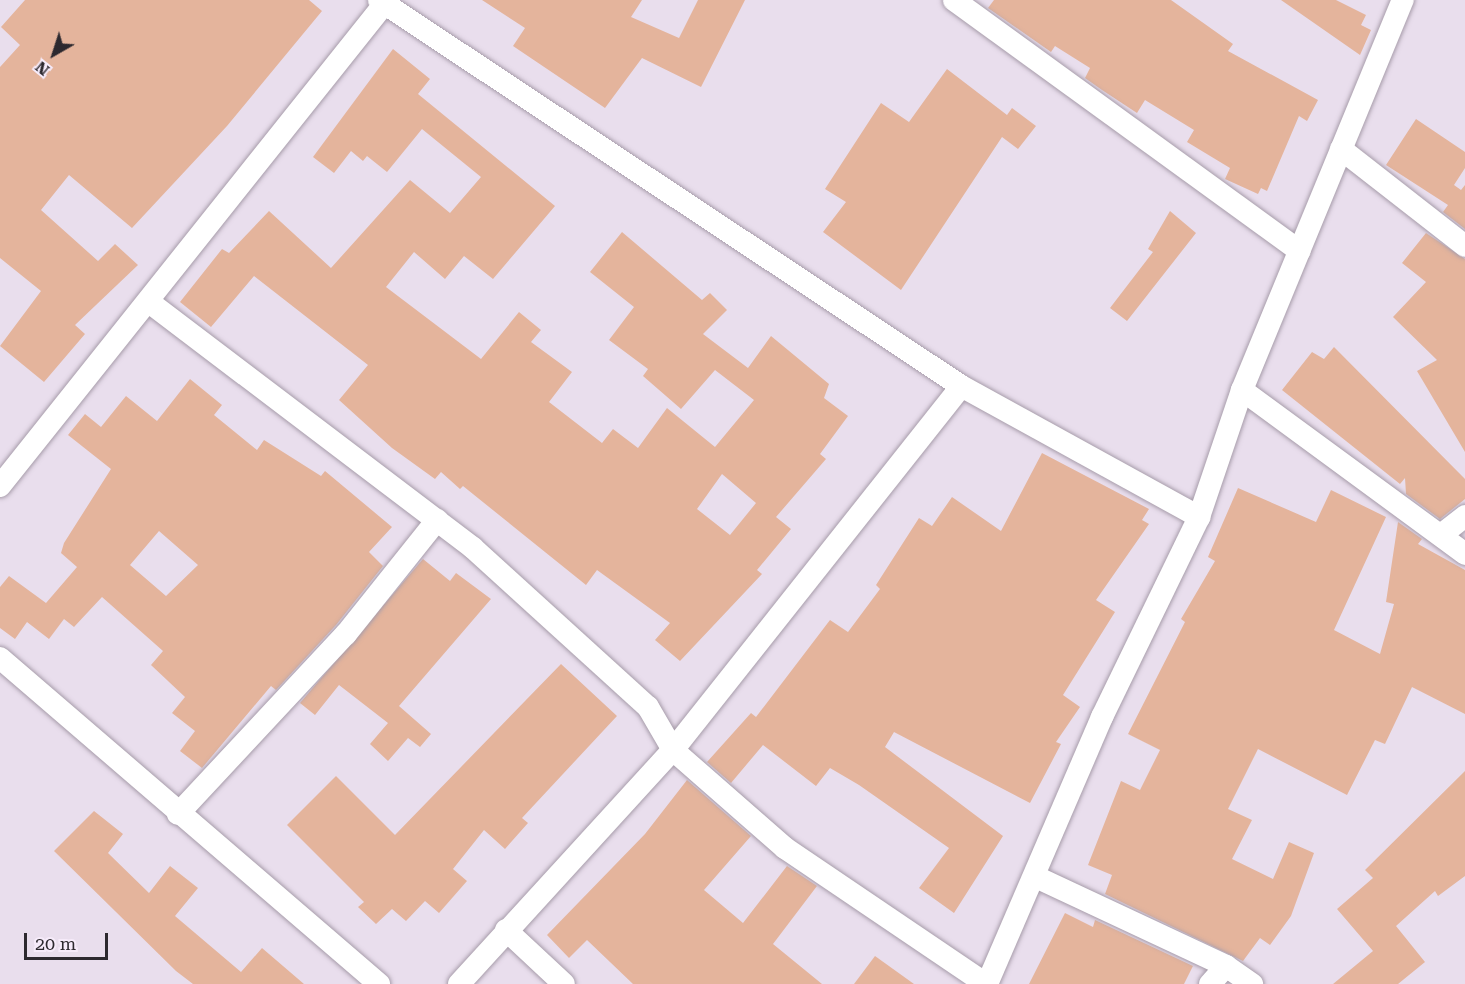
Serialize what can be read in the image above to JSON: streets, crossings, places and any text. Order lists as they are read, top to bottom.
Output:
{
  "scale_bar": "20 m",
  "north": "bottom left"
}
